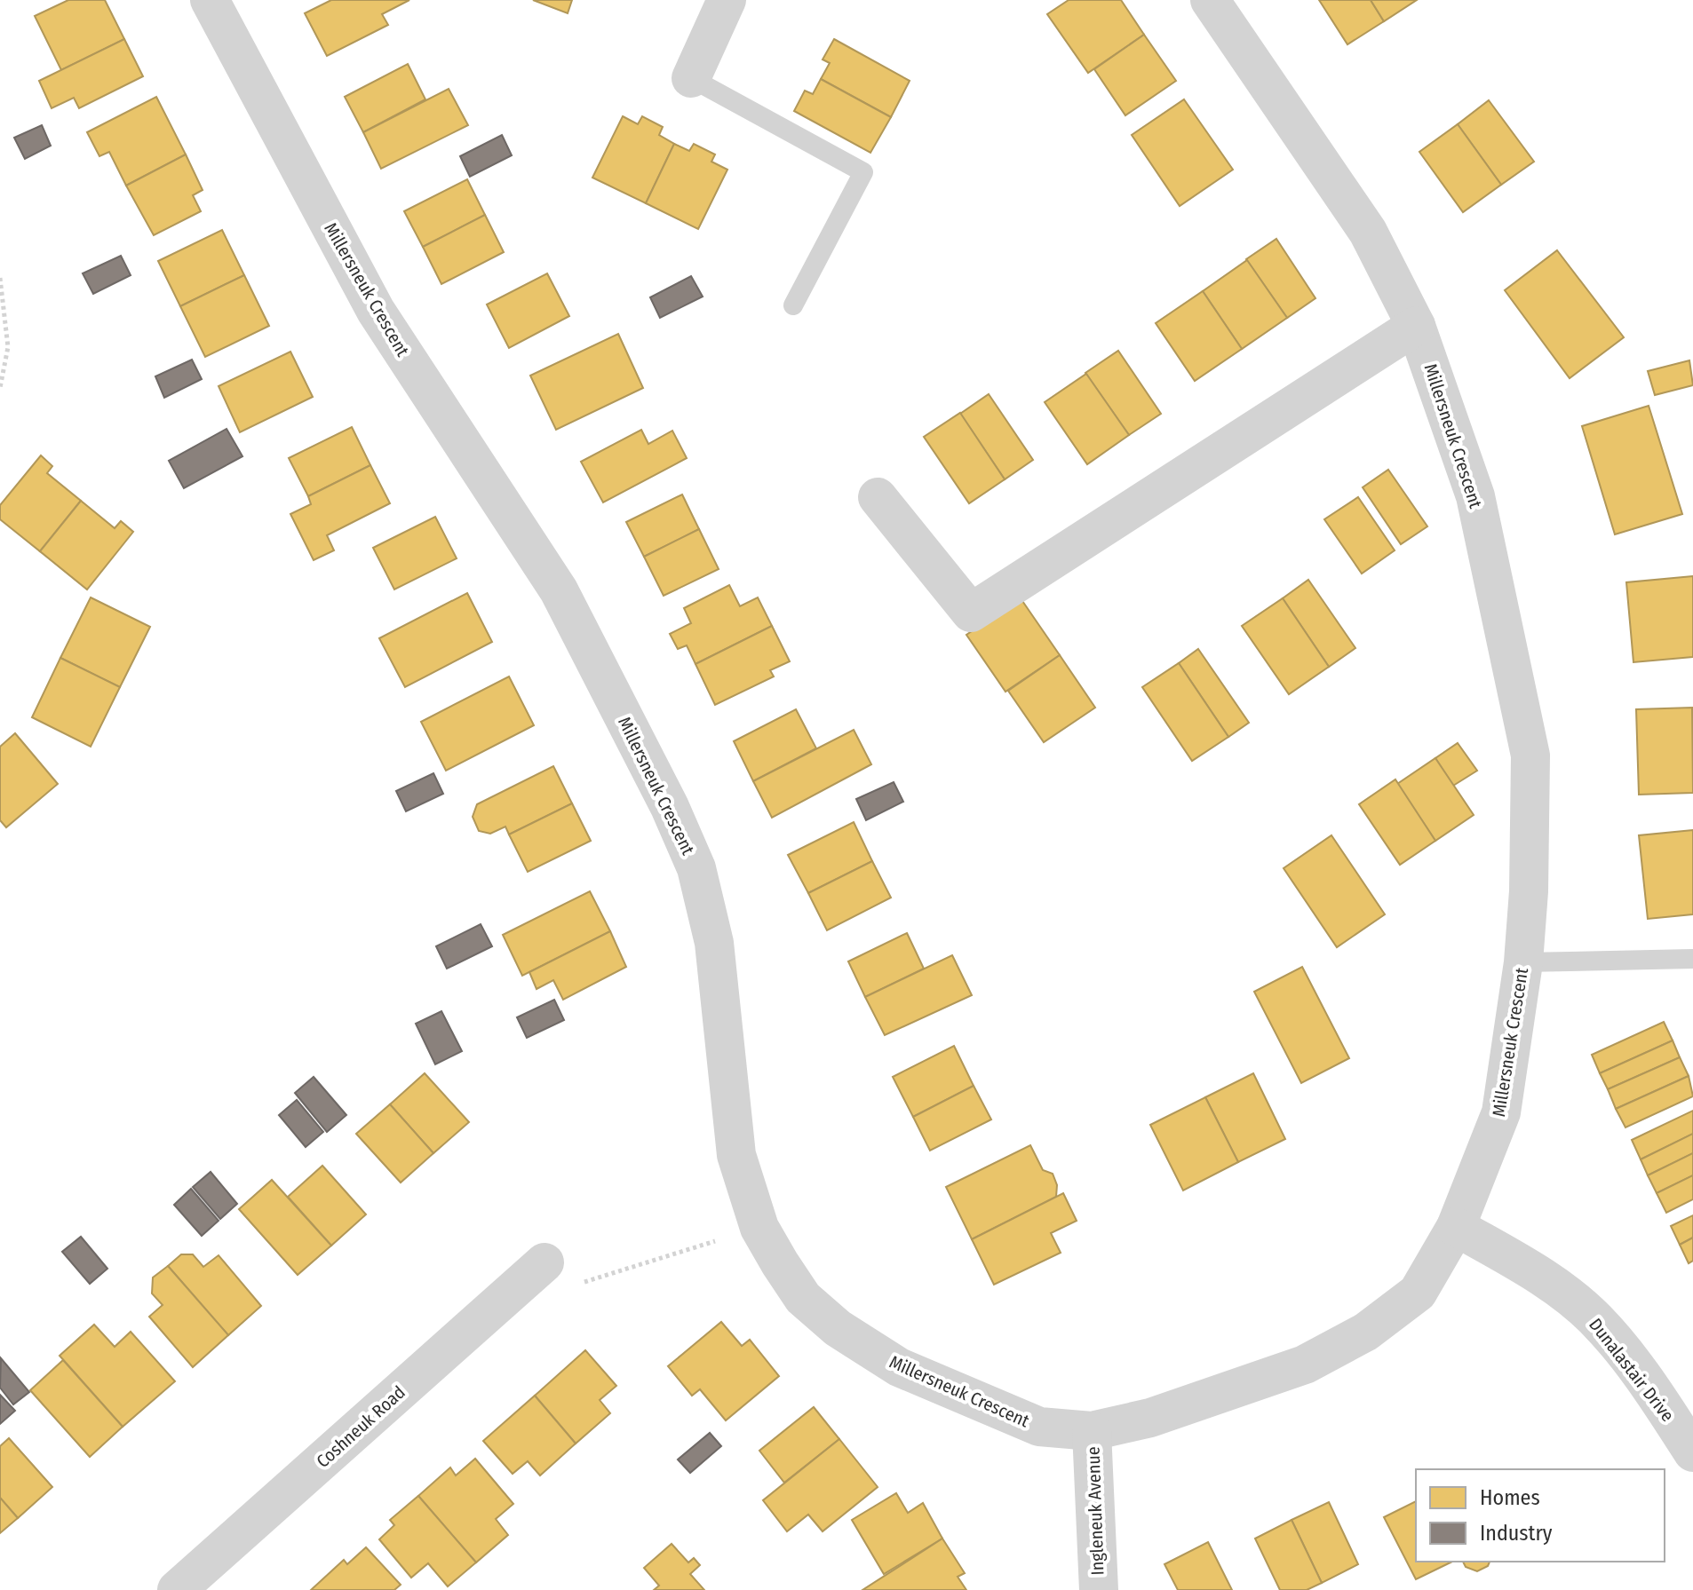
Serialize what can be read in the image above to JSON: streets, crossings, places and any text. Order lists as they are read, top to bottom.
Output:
{
  "streets": {
    "street": [
      "Millersneuk Crescent",
      "Dunalastair Drive",
      "Coshneuk Road",
      "Ingleneuk Avenue"
    ]
  },
  "crossings": [
    ["Millersneuk Crescent", "Dunalastair Drive"],
    ["Millersneuk Crescent", "Ingleneuk Avenue"]
  ],
  "legend": ["Homes", "Industry"]
}
